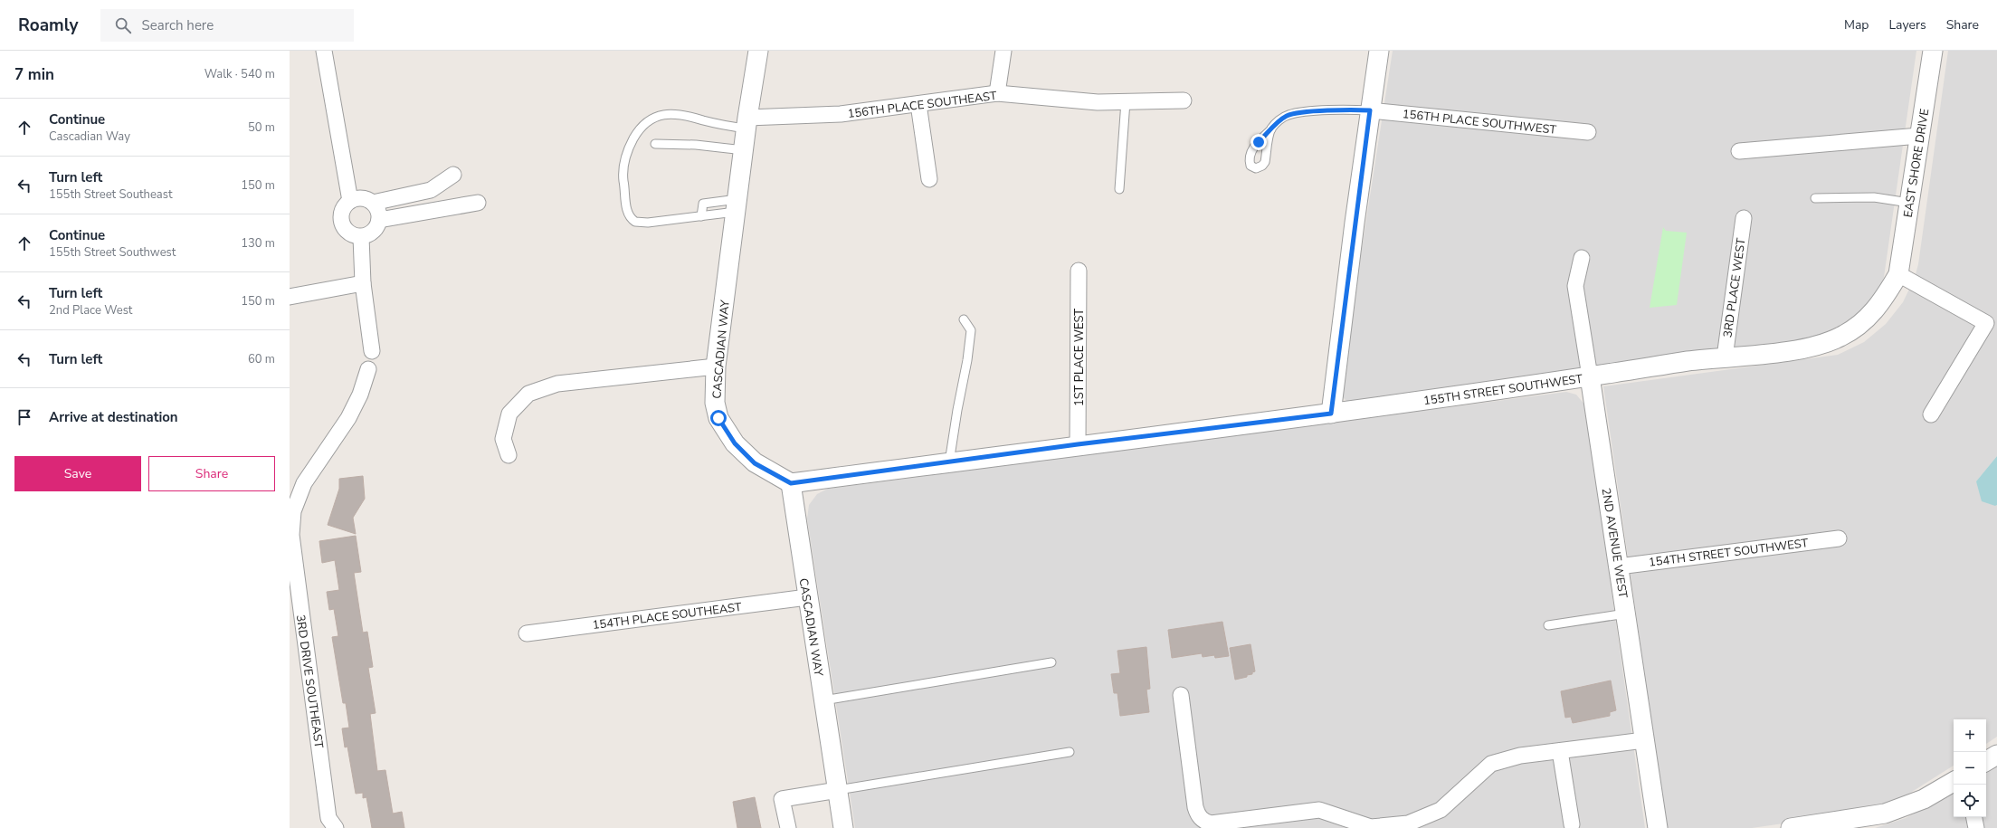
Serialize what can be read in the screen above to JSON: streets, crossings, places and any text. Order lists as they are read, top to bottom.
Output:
{
  "streets": {
    "street": [
      "156TH PLACE SOUTHEAST",
      "156TH PLACE SOUTHWEST",
      "EAST SHORE DRIVE",
      "3RD PLACE WEST",
      "CASCADIAN WAY",
      "1ST PLACE WEST",
      "155TH STREET SOUTHWEST",
      "2ND AVENUE WEST",
      "154TH STREET SOUTHWEST",
      "154TH PLACE SOUTHEAST",
      "3RD DRIVE SOUTHEAST"
    ]
  },
  "crossings": [
    ["156TH PLACE SOUTHEAST", "CASCADIAN WAY"],
    ["EAST SHORE DRIVE", "155TH STREET SOUTHWEST"],
    ["3RD PLACE WEST", "155TH STREET SOUTHWEST"],
    ["CASCADIAN WAY", "155TH STREET SOUTHWEST"],
    ["CASCADIAN WAY", "154TH PLACE SOUTHEAST"],
    ["1ST PLACE WEST", "155TH STREET SOUTHWEST"],
    ["155TH STREET SOUTHWEST", "2ND AVENUE WEST"],
    ["2ND AVENUE WEST", "154TH STREET SOUTHWEST"]
  ],
  "page": {
    "header": "Roamly",
    "search": "Search here",
    "nav": ["Map", "Layers", "Share"],
    "heading": ["7 min", "Walk · 540 m"],
    "list": [
      ["Continue", "Cascadian Way", "50 m"],
      ["Turn left", "155th Street Southeast", "150 m"],
      ["Continue", "155th Street Southwest", "130 m"],
      ["Turn left", "2nd Place West", "150 m"],
      ["Turn left", "60 m"],
      "Arrive at destination"
    ],
    "buttons": ["Save", "Share"],
    "map_buttons": ["+", "−"]
  }
}
